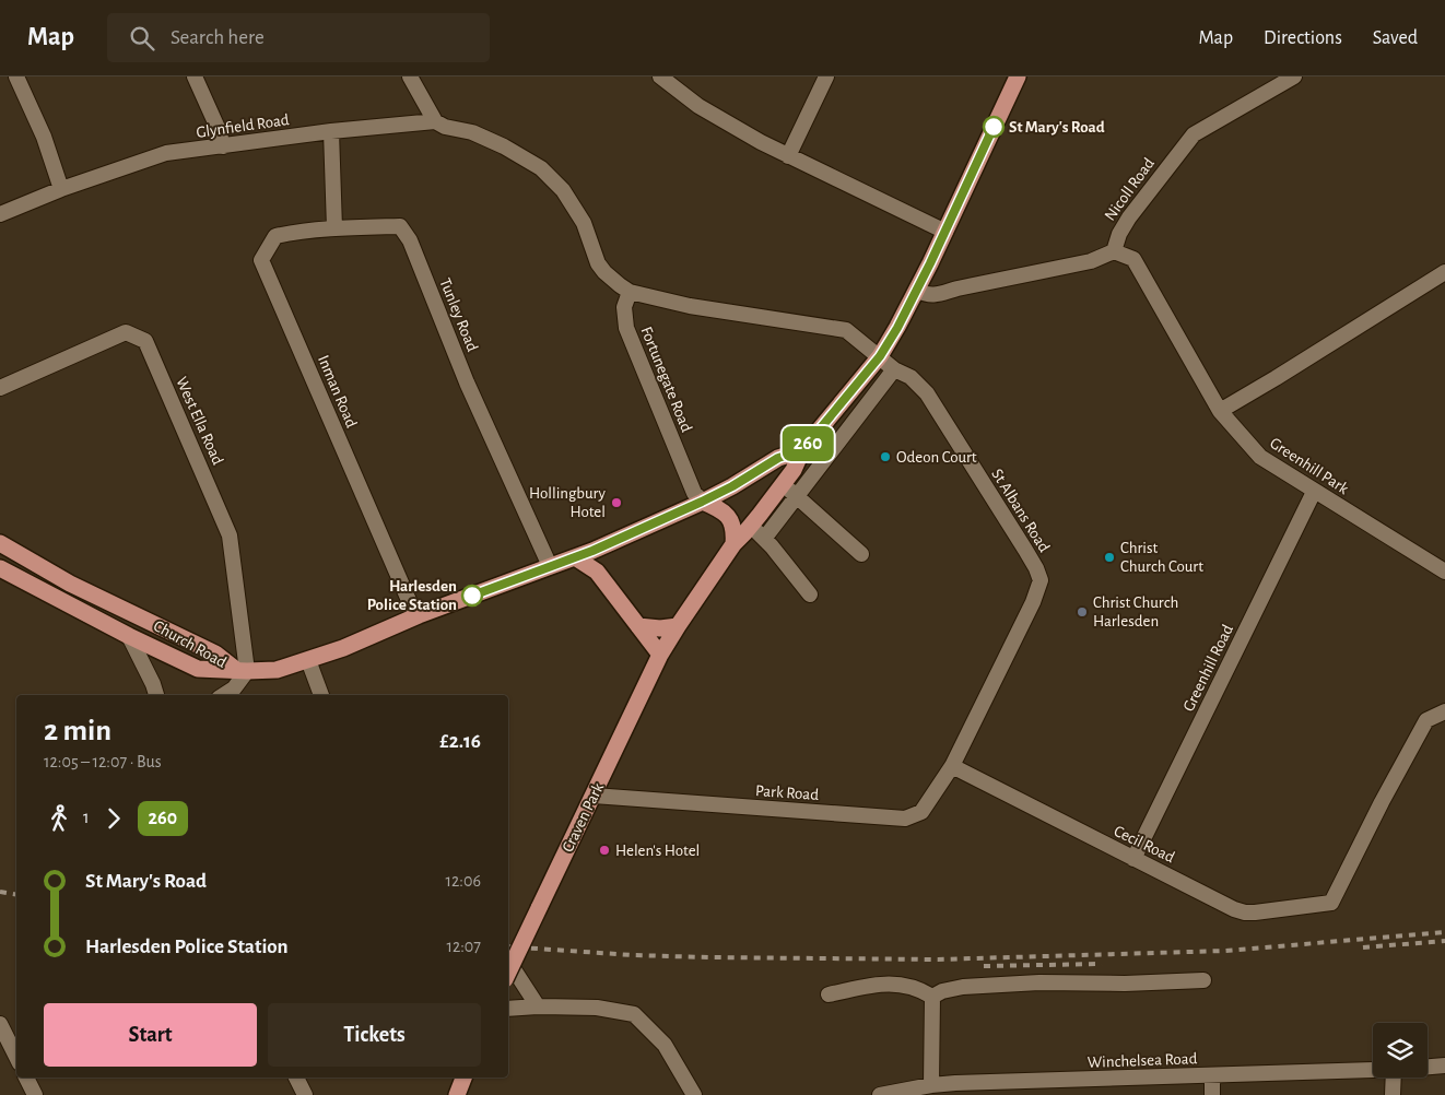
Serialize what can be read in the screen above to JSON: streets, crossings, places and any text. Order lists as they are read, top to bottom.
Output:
{
  "streets": {
    "main road": ["Church Road", "Craven Park"],
    "street": [
      "Glynfield Road",
      "Nicoll Road",
      "Tunley Road",
      "Fortunegate Road",
      "Inman Road",
      "West Ella Road",
      "Greenhill Park",
      "St Albans Road",
      "Greenhill Road",
      "Park Road",
      "Cecil Road",
      "Winchelsea Road"
    ]
  },
  "crossings": [
    ["Nicoll Road", "Greenhill Park"],
    ["Tunley Road", "Inman Road"],
    ["Fortunegate Road", "St Albans Road"],
    ["West Ella Road", "Church Road"],
    ["Greenhill Park", "Greenhill Road"],
    ["St Albans Road", "Park Road"],
    ["St Albans Road", "Craven Park"],
    ["St Albans Road", "Cecil Road"],
    ["Greenhill Road", "Cecil Road"],
    ["Park Road", "Craven Park"],
    ["Park Road", "Cecil Road"]
  ],
  "places": [
    "St Mary's Road",
    "Odeon Court",
    "Hollingbury Hotel",
    "Christ Church Court",
    "Harlesden Police Station",
    "Christ Church Harlesden",
    "Helen's Hotel"
  ],
  "lines": ["bus line 260"],
  "page": {
    "header": "Map",
    "search": "Search here",
    "nav": ["Map", "Directions", "Saved"],
    "on_map": "260",
    "heading": ["2 min", "12:05 – 12:07 · Bus", "£2.16"],
    "legs": ["1", "260"],
    "list": [
      {
        "name": "St Mary's Road",
        "value": "12:06"
      },
      {
        "name": "Harlesden Police Station",
        "value": "12:07"
      }
    ],
    "buttons": ["Start", "Tickets"]
  }
}
